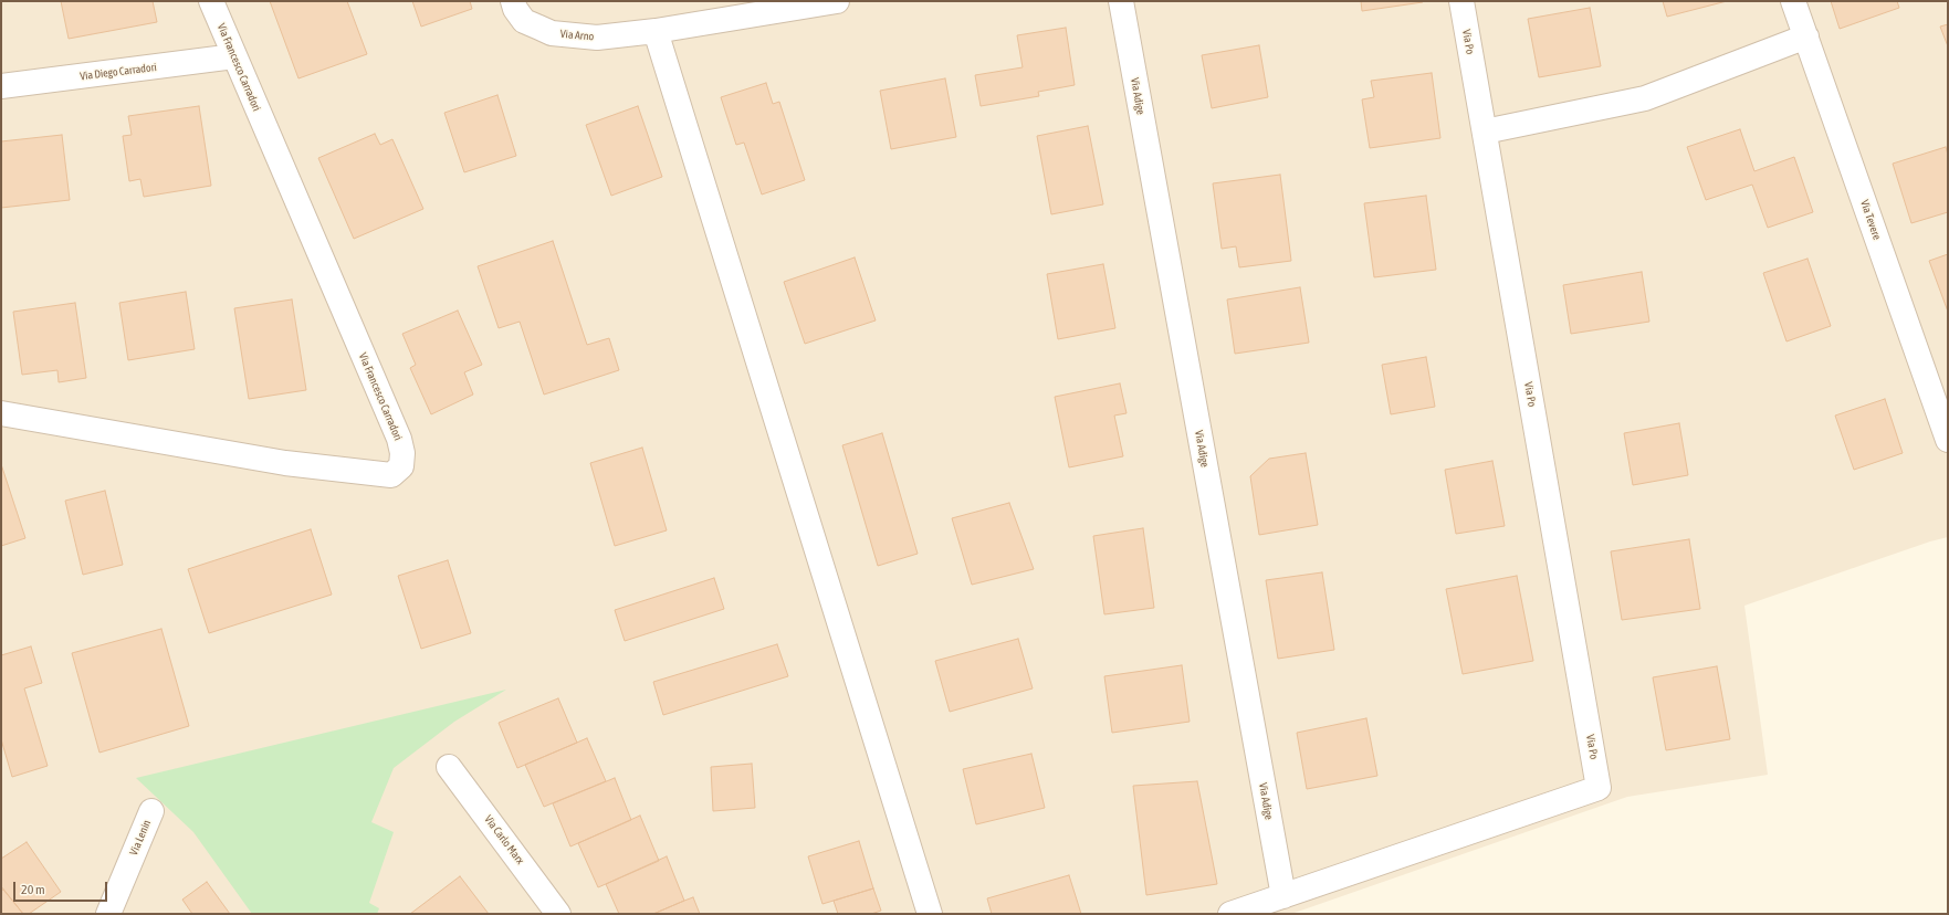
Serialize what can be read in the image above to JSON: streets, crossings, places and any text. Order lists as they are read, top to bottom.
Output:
{
  "streets": {
    "street": [
      "Via Arno",
      "Via Po",
      "Via Francesco Carradori",
      "Via Diego Carradori",
      "Via Adige",
      "Via Tevere",
      "Via Lenin",
      "Via Carlo Marx"
    ]
  },
  "crossings": [
    ["Via Po", "Via Adige"],
    ["Via Francesco Carradori", "Via Diego Carradori"]
  ],
  "scale_bar": "20 m"
}
